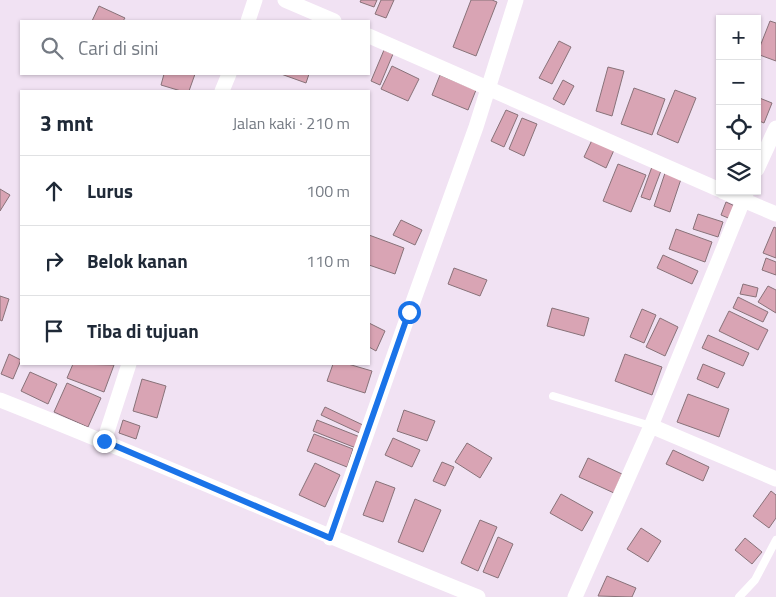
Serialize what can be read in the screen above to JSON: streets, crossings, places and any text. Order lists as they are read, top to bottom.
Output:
{
  "page": {
    "map_buttons": ["+", "−"],
    "search": "Cari di sini",
    "heading": ["3 mnt", "Jalan kaki · 210 m"],
    "list": [
      ["Lurus", "100 m"],
      ["Belok kanan", "110 m"],
      "Tiba di tujuan"
    ]
  }
}
